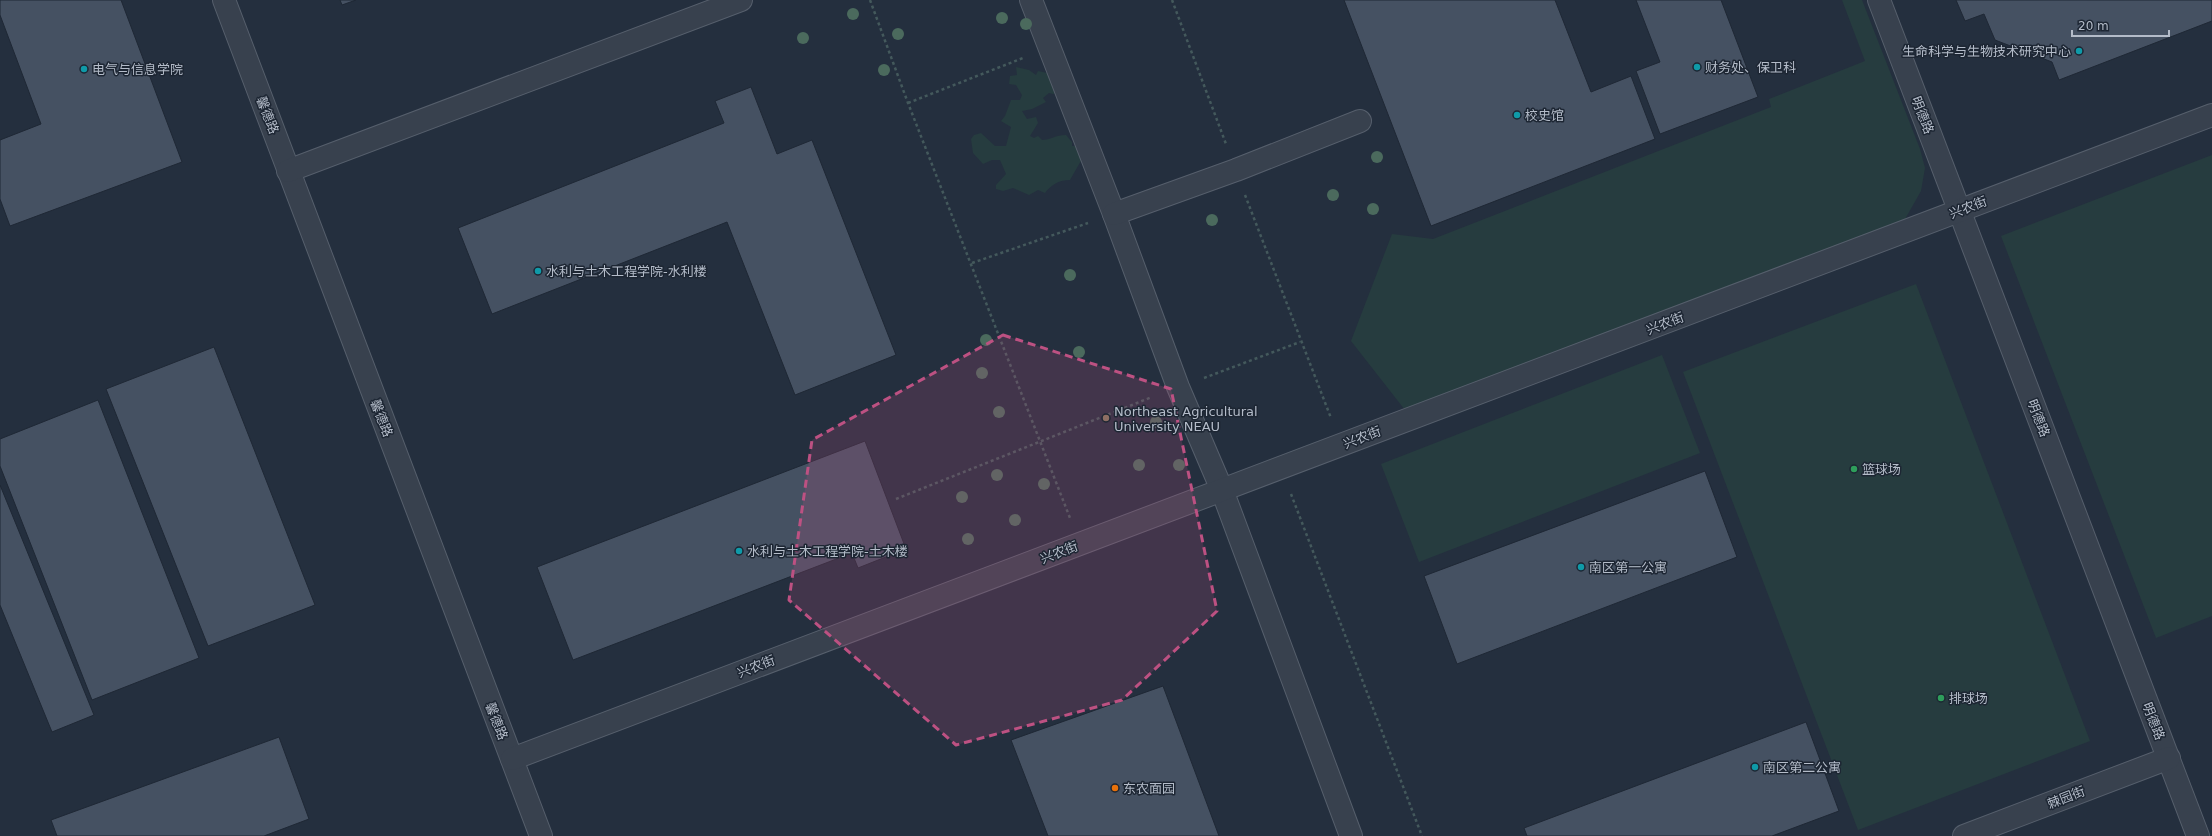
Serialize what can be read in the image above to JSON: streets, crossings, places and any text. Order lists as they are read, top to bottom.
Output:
{
  "streets": {
    "street": [
      "馨德路",
      "明德路",
      "兴农街",
      "棘园街"
    ]
  },
  "crossings": [
    ["馨德路", "兴农街"],
    ["明德路", "兴农街"],
    ["明德路", "棘园街"]
  ],
  "places": [
    "生命科学与生物技术研究中心",
    "财务处、保卫科",
    "电气与信息学院",
    "校史馆",
    "水利与土木工程学院-水利楼",
    "Northeast Agricultural University NEAU",
    "篮球场",
    "水利与土木工程学院-土木楼",
    "南区第一公寓",
    "排球场",
    "南区第二公寓",
    "东农面园"
  ],
  "scale_bar": "20 m"
}
